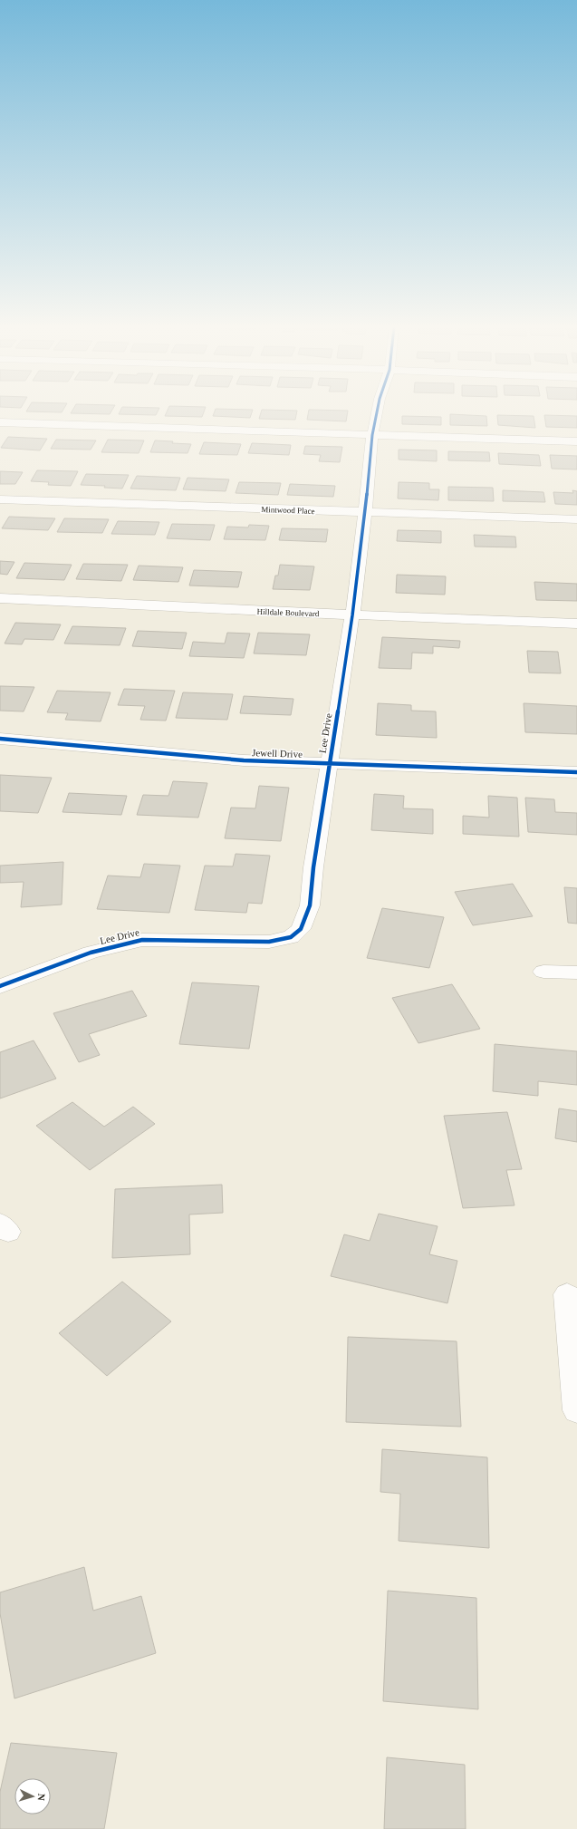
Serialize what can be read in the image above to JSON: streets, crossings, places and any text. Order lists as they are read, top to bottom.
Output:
{
  "streets": {
    "street": [
      "Mintwood Place",
      "Hilldale Boulevard",
      "Lee Drive",
      "Jewell Drive"
    ]
  },
  "crossings": [
    ["Mintwood Place", "Lee Drive"],
    ["Hilldale Boulevard", "Lee Drive"],
    ["Lee Drive", "Jewell Drive"]
  ],
  "north": "right"
}
